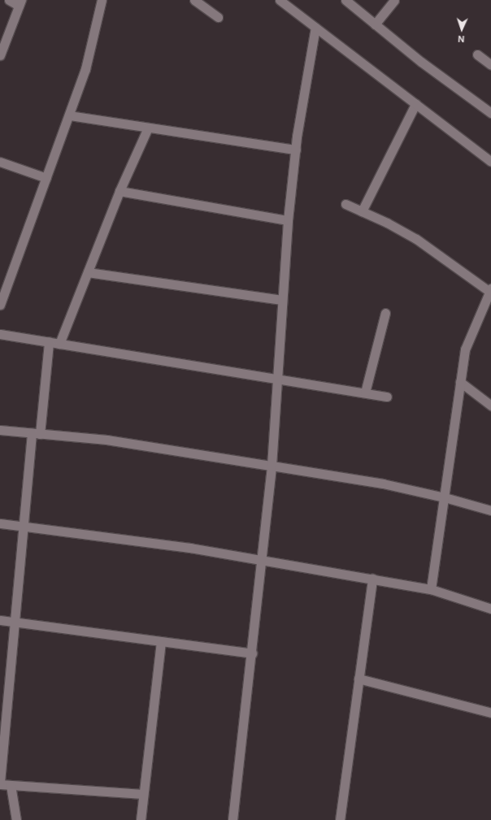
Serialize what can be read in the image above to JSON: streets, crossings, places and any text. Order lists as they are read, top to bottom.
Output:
{
  "north": "bottom"
}
